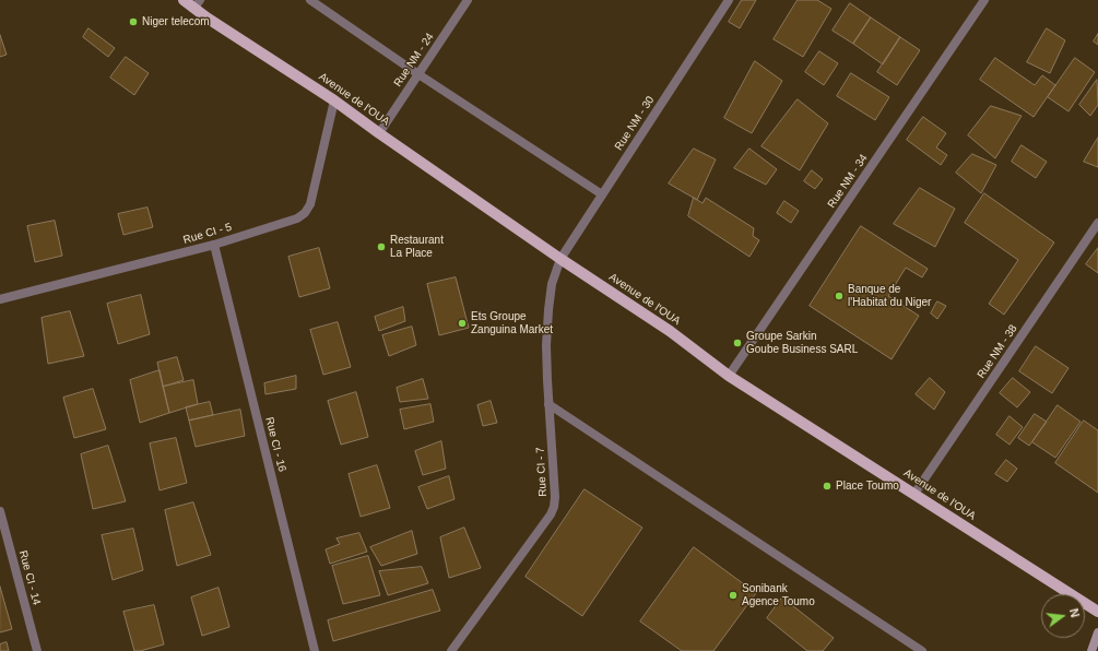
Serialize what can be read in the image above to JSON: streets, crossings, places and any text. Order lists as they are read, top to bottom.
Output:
{
  "streets": {
    "main road": ["Avenue de l'OUA"],
    "street": [
      "Rue NM - 24",
      "Rue NM - 30",
      "Rue NM - 34",
      "Rue CI - 5",
      "Rue NM - 38",
      "Rue CI - 16",
      "Rue CI - 7",
      "Rue CI - 14"
    ]
  },
  "crossings": [
    ["Rue NM - 24", "Avenue de l'OUA"],
    ["Avenue de l'OUA", "Rue NM - 30"],
    ["Avenue de l'OUA", "Rue NM - 34"],
    ["Avenue de l'OUA", "Rue CI - 5"],
    ["Avenue de l'OUA", "Rue NM - 38"],
    ["Avenue de l'OUA", "Rue CI - 7"],
    ["Rue NM - 30", "Rue CI - 7"],
    ["Rue CI - 5", "Rue CI - 16"]
  ],
  "places": [
    "Niger telecom",
    "Restaurant La Place",
    "Banque de l'Habitat du Niger",
    "Ets Groupe Zanguina Market",
    "Groupe Sarkin Goube Business SARL",
    "Place Toumo",
    "Sonibank Agence Toumo"
  ],
  "north": "right"
}
